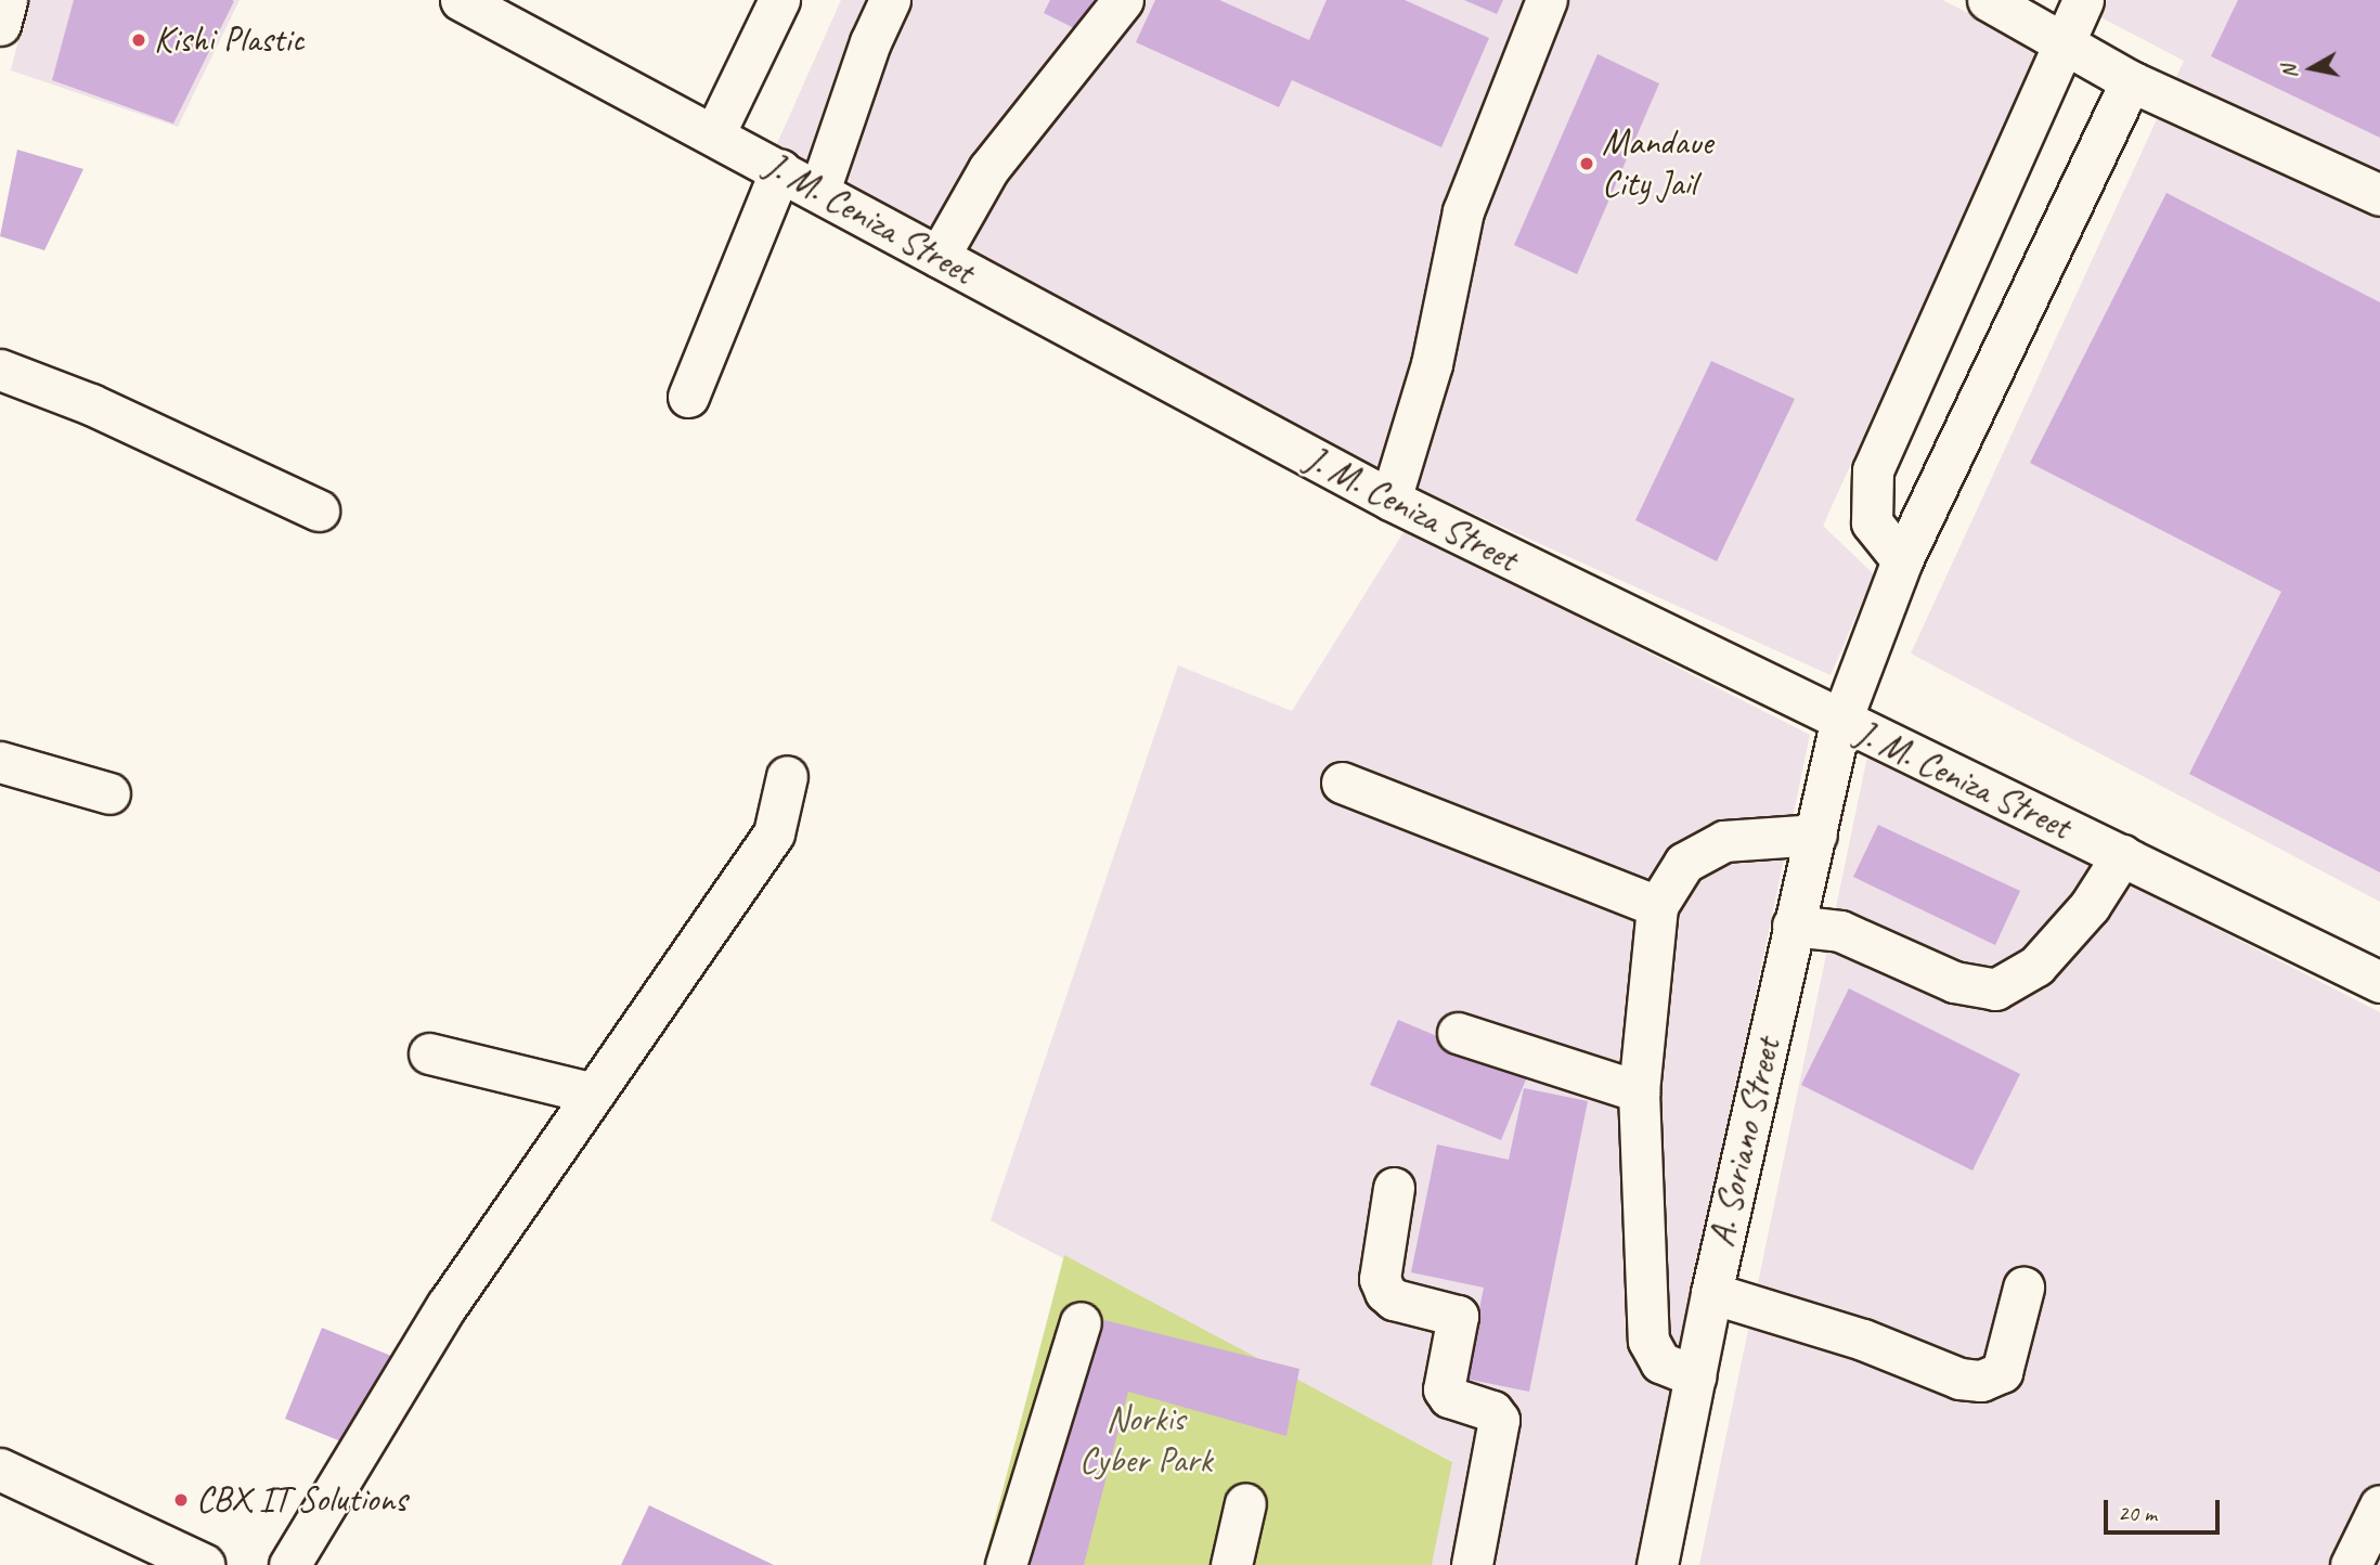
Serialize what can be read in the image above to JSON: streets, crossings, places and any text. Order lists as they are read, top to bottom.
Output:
{
  "streets": {
    "street": ["J. M. Ceniza Street", "A. Soriano Street"]
  },
  "crossings": [
    ["J. M. Ceniza Street", "A. Soriano Street"]
  ],
  "parks": ["Norkis Cyber Park"],
  "places": ["Kishi Plastic", "Mandaue City Jail", "CBX IT Solutions"],
  "scale_bar": "20 m",
  "north": "left"
}
